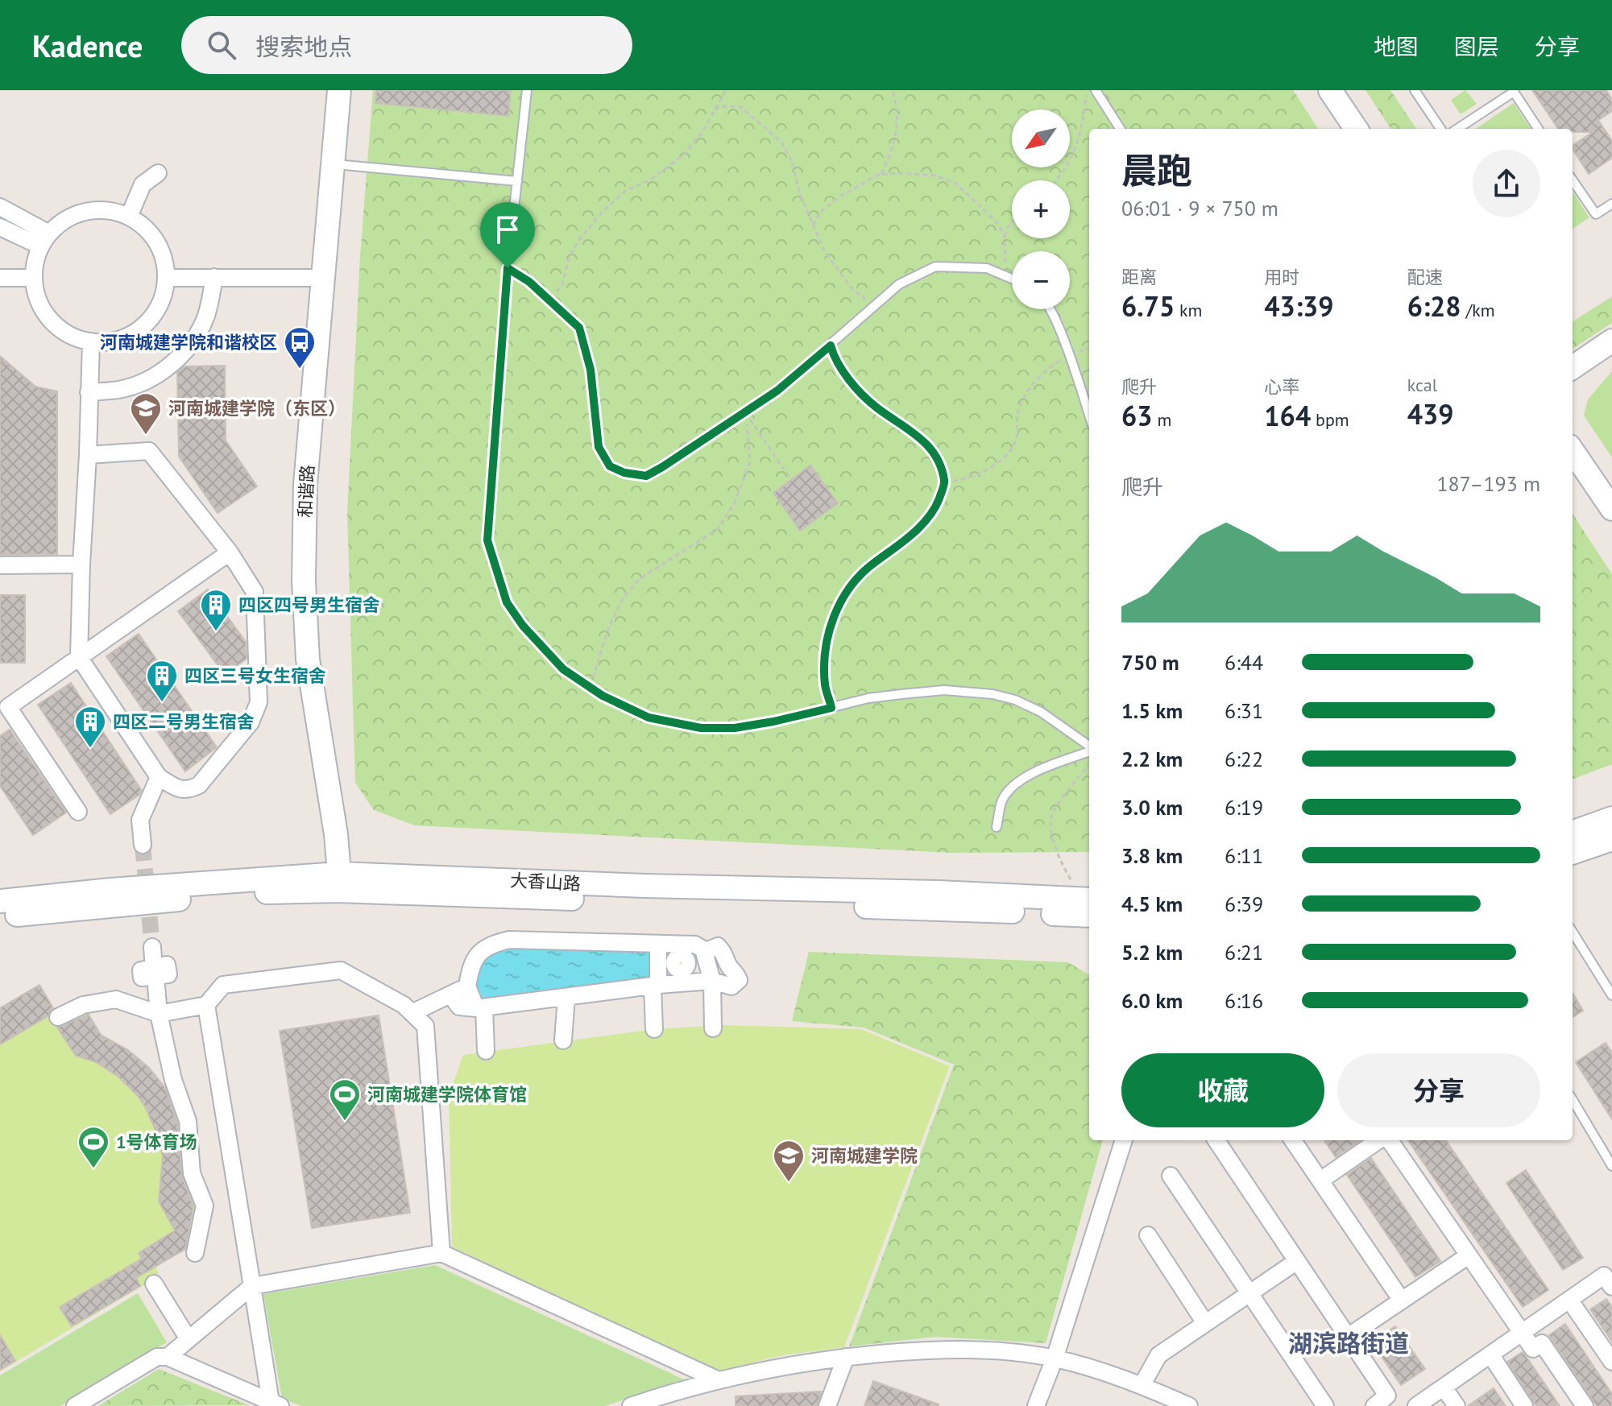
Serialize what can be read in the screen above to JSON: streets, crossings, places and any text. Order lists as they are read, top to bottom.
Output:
{
  "streets": {
    "main road": ["和谐路", "大香山路"]
  },
  "crossings": [
    ["和谐路", "大香山路"]
  ],
  "districts": ["湖滨路街道"],
  "places": {
    "bus stop": ["河南城建学院和谐校区"],
    "school or university": ["河南城建学院（东区）", "河南城建学院"],
    "building": ["四区四号男生宿舍", "四区三号女生宿舍", "四区二号男生宿舍"],
    "sports": ["河南城建学院体育馆", "1号体育场"]
  },
  "north": "bottom left",
  "page": {
    "header": "Kadence",
    "search": "搜索地点",
    "nav": ["地图", "图层", "分享"],
    "map_buttons": ["+", "−"],
    "heading": ["晨跑", "06:01 · 9 × 750 m"],
    "stats": [
      ["距离", "6.75 km"],
      ["用时", "43:39"],
      ["配速", "6:28 /km"],
      ["爬升", "63 m"],
      ["心率", "164 bpm"],
      ["kcal", "439"]
    ],
    "chart": ["爬升", "187–193 m"],
    "list": [
      {
        "name": "750 m",
        "note": "6:44"
      },
      {
        "name": "1.5 km",
        "note": "6:31"
      },
      {
        "name": "2.2 km",
        "note": "6:22"
      },
      {
        "name": "3.0 km",
        "note": "6:19"
      },
      {
        "name": "3.8 km",
        "note": "6:11"
      },
      {
        "name": "4.5 km",
        "note": "6:39"
      },
      {
        "name": "5.2 km",
        "note": "6:21"
      },
      {
        "name": "6.0 km",
        "note": "6:16"
      }
    ],
    "buttons": ["收藏", "分享"]
  }
}
